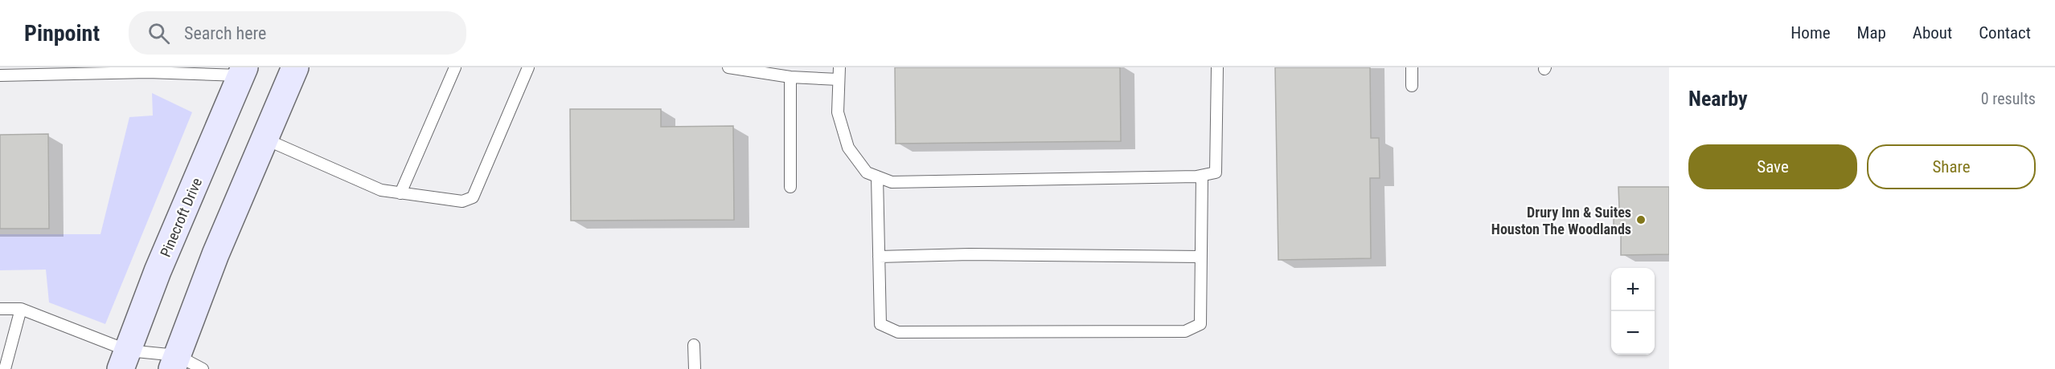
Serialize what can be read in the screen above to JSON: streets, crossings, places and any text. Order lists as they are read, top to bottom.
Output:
{
  "streets": {
    "street": ["Pinecroft Drive"]
  },
  "places": ["Drury Inn & Suites Houston The Woodlands"],
  "page": {
    "header": "Pinpoint",
    "search": "Search here",
    "nav": [
      "Home",
      "Map",
      "About",
      "Contact"
    ],
    "heading": ["Nearby", "0 results"],
    "buttons": ["Save", "Share"],
    "map_buttons": ["+", "−"]
  }
}
